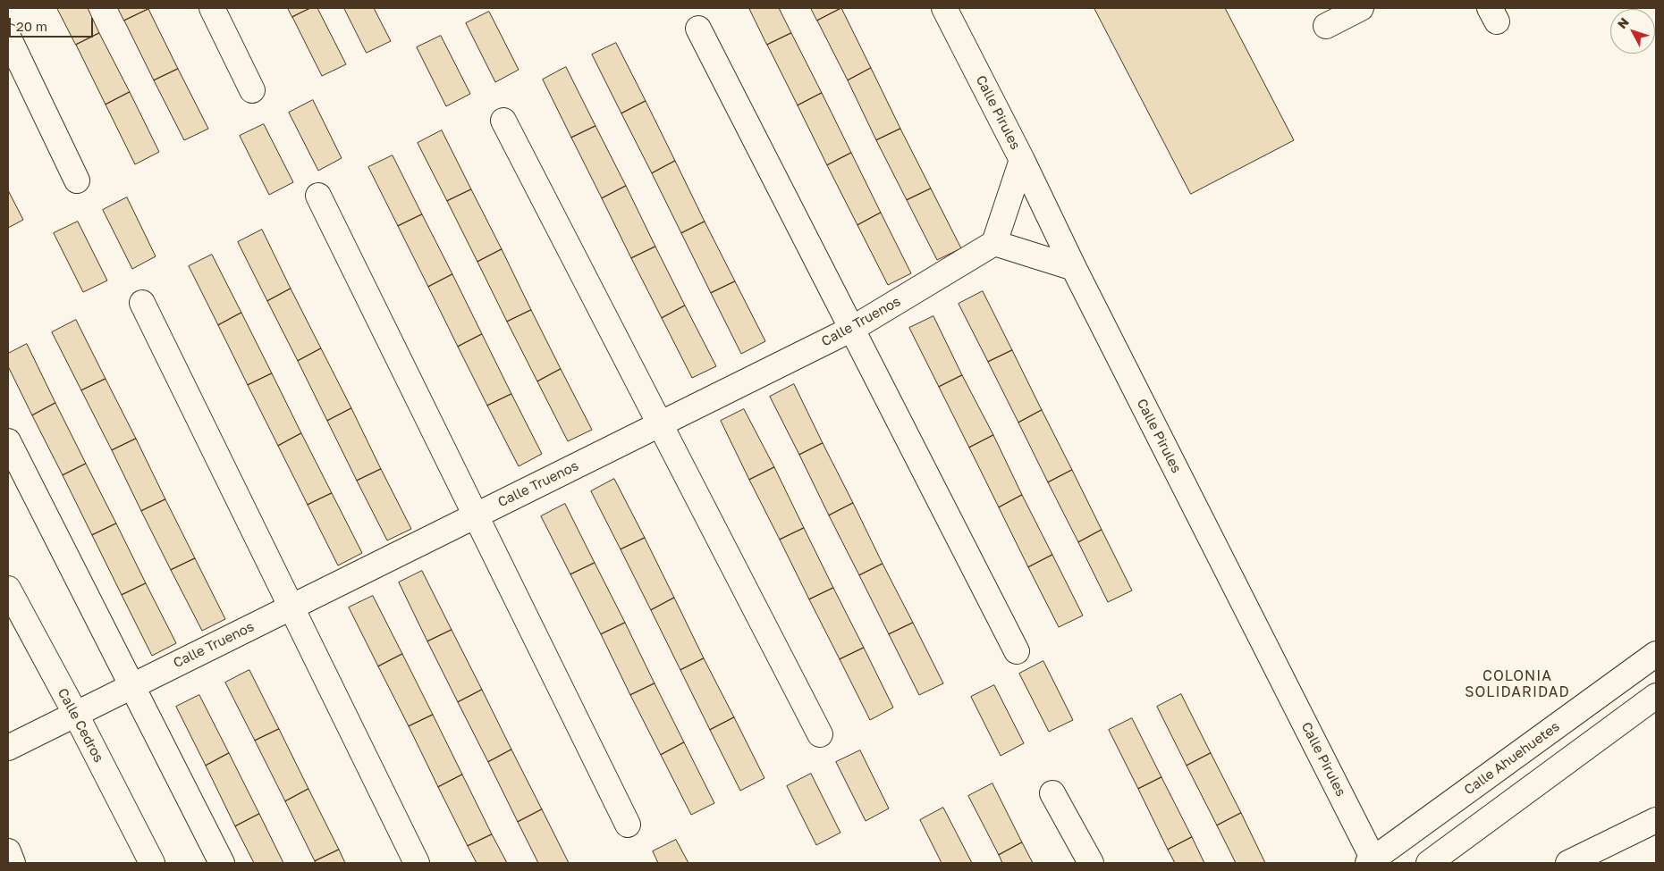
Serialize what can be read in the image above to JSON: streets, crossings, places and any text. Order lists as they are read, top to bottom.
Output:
{
  "streets": {
    "street": [
      "Calle Pirules",
      "Calle Truenos",
      "Calle Cedros",
      "Calle Ahuehuetes"
    ]
  },
  "crossings": [
    ["Calle Pirules", "Calle Ahuehuetes"],
    ["Calle Truenos", "Calle Cedros"]
  ],
  "districts": ["COLONIA SOLIDARIDAD"],
  "scale_bar": "20 m",
  "north": "top left"
}
